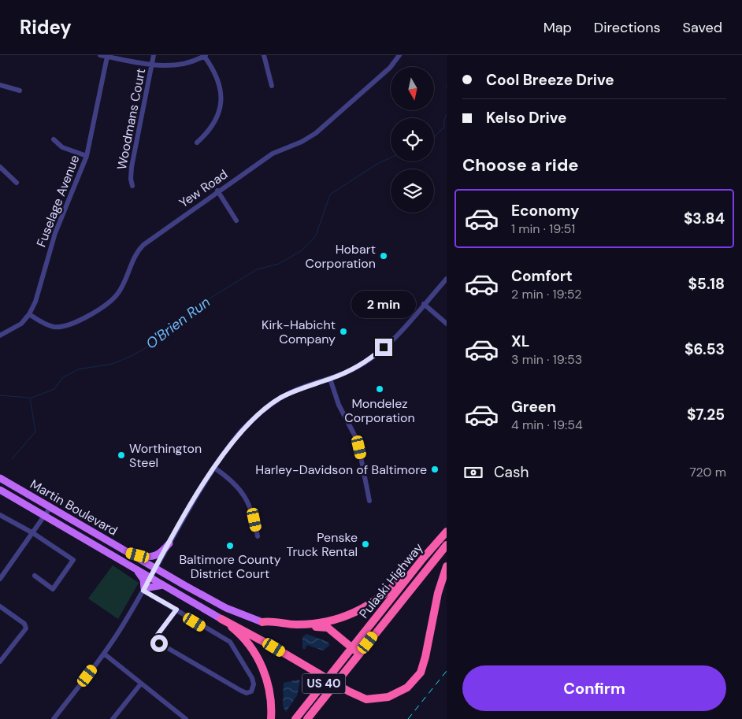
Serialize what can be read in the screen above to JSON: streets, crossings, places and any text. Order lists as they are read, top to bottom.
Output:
{
  "streets": {
    "highway": ["Pulaski Highway", "US 40"],
    "main road": ["Martin Boulevard"],
    "street": ["Woodmans Court", "Yew Road", "Fuselage Avenue"]
  },
  "crossings": [
    ["Yew Road", "Fuselage Avenue"]
  ],
  "water": ["O'Brien Run"],
  "places": [
    "Hobart Corporation",
    "Kirk-Habicht Company",
    "Mondelez Corporation",
    "Worthington Steel",
    "Harley-Davidson of Baltimore",
    "Penske Truck Rental",
    "Baltimore County District Court"
  ],
  "north": "bottom",
  "page": {
    "header": "Ridey",
    "nav": ["Map", "Directions", "Saved"],
    "banner": ["Cool Breeze Drive", "Kelso Drive"],
    "heading": "Choose a ride",
    "list": [
      {
        "name": "Economy",
        "note": "1 min · 19:51",
        "value": "$3.84"
      },
      {
        "name": "Comfort",
        "note": "2 min · 19:52",
        "value": "$5.18"
      },
      {
        "name": "XL",
        "note": "3 min · 19:53",
        "value": "$6.53"
      },
      {
        "name": "Green",
        "note": "4 min · 19:54",
        "value": "$7.25"
      }
    ],
    "bubble": "2 min",
    "pay": ["Cash", "720 m"],
    "buttons": "Confirm"
  }
}
